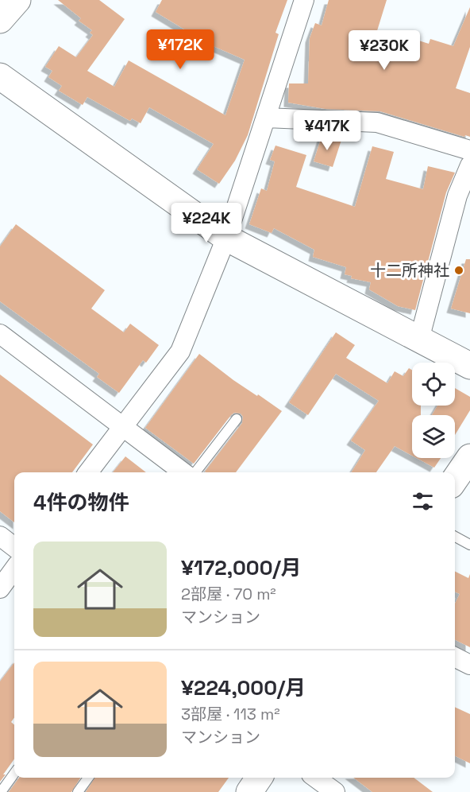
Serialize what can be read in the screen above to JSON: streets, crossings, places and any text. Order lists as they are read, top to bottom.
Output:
{
  "places": ["十二所神社"],
  "page": {
    "price": [
      "¥172K",
      "¥230K",
      "¥417K",
      "¥224K"
    ],
    "heading": "4件の物件",
    "list": [
      {
        "name": "¥172,000/月",
        "note": "2部屋 · 70 m² · マンション"
      },
      {
        "name": "¥224,000/月",
        "note": "3部屋 · 113 m² · マンション"
      }
    ]
  }
}
